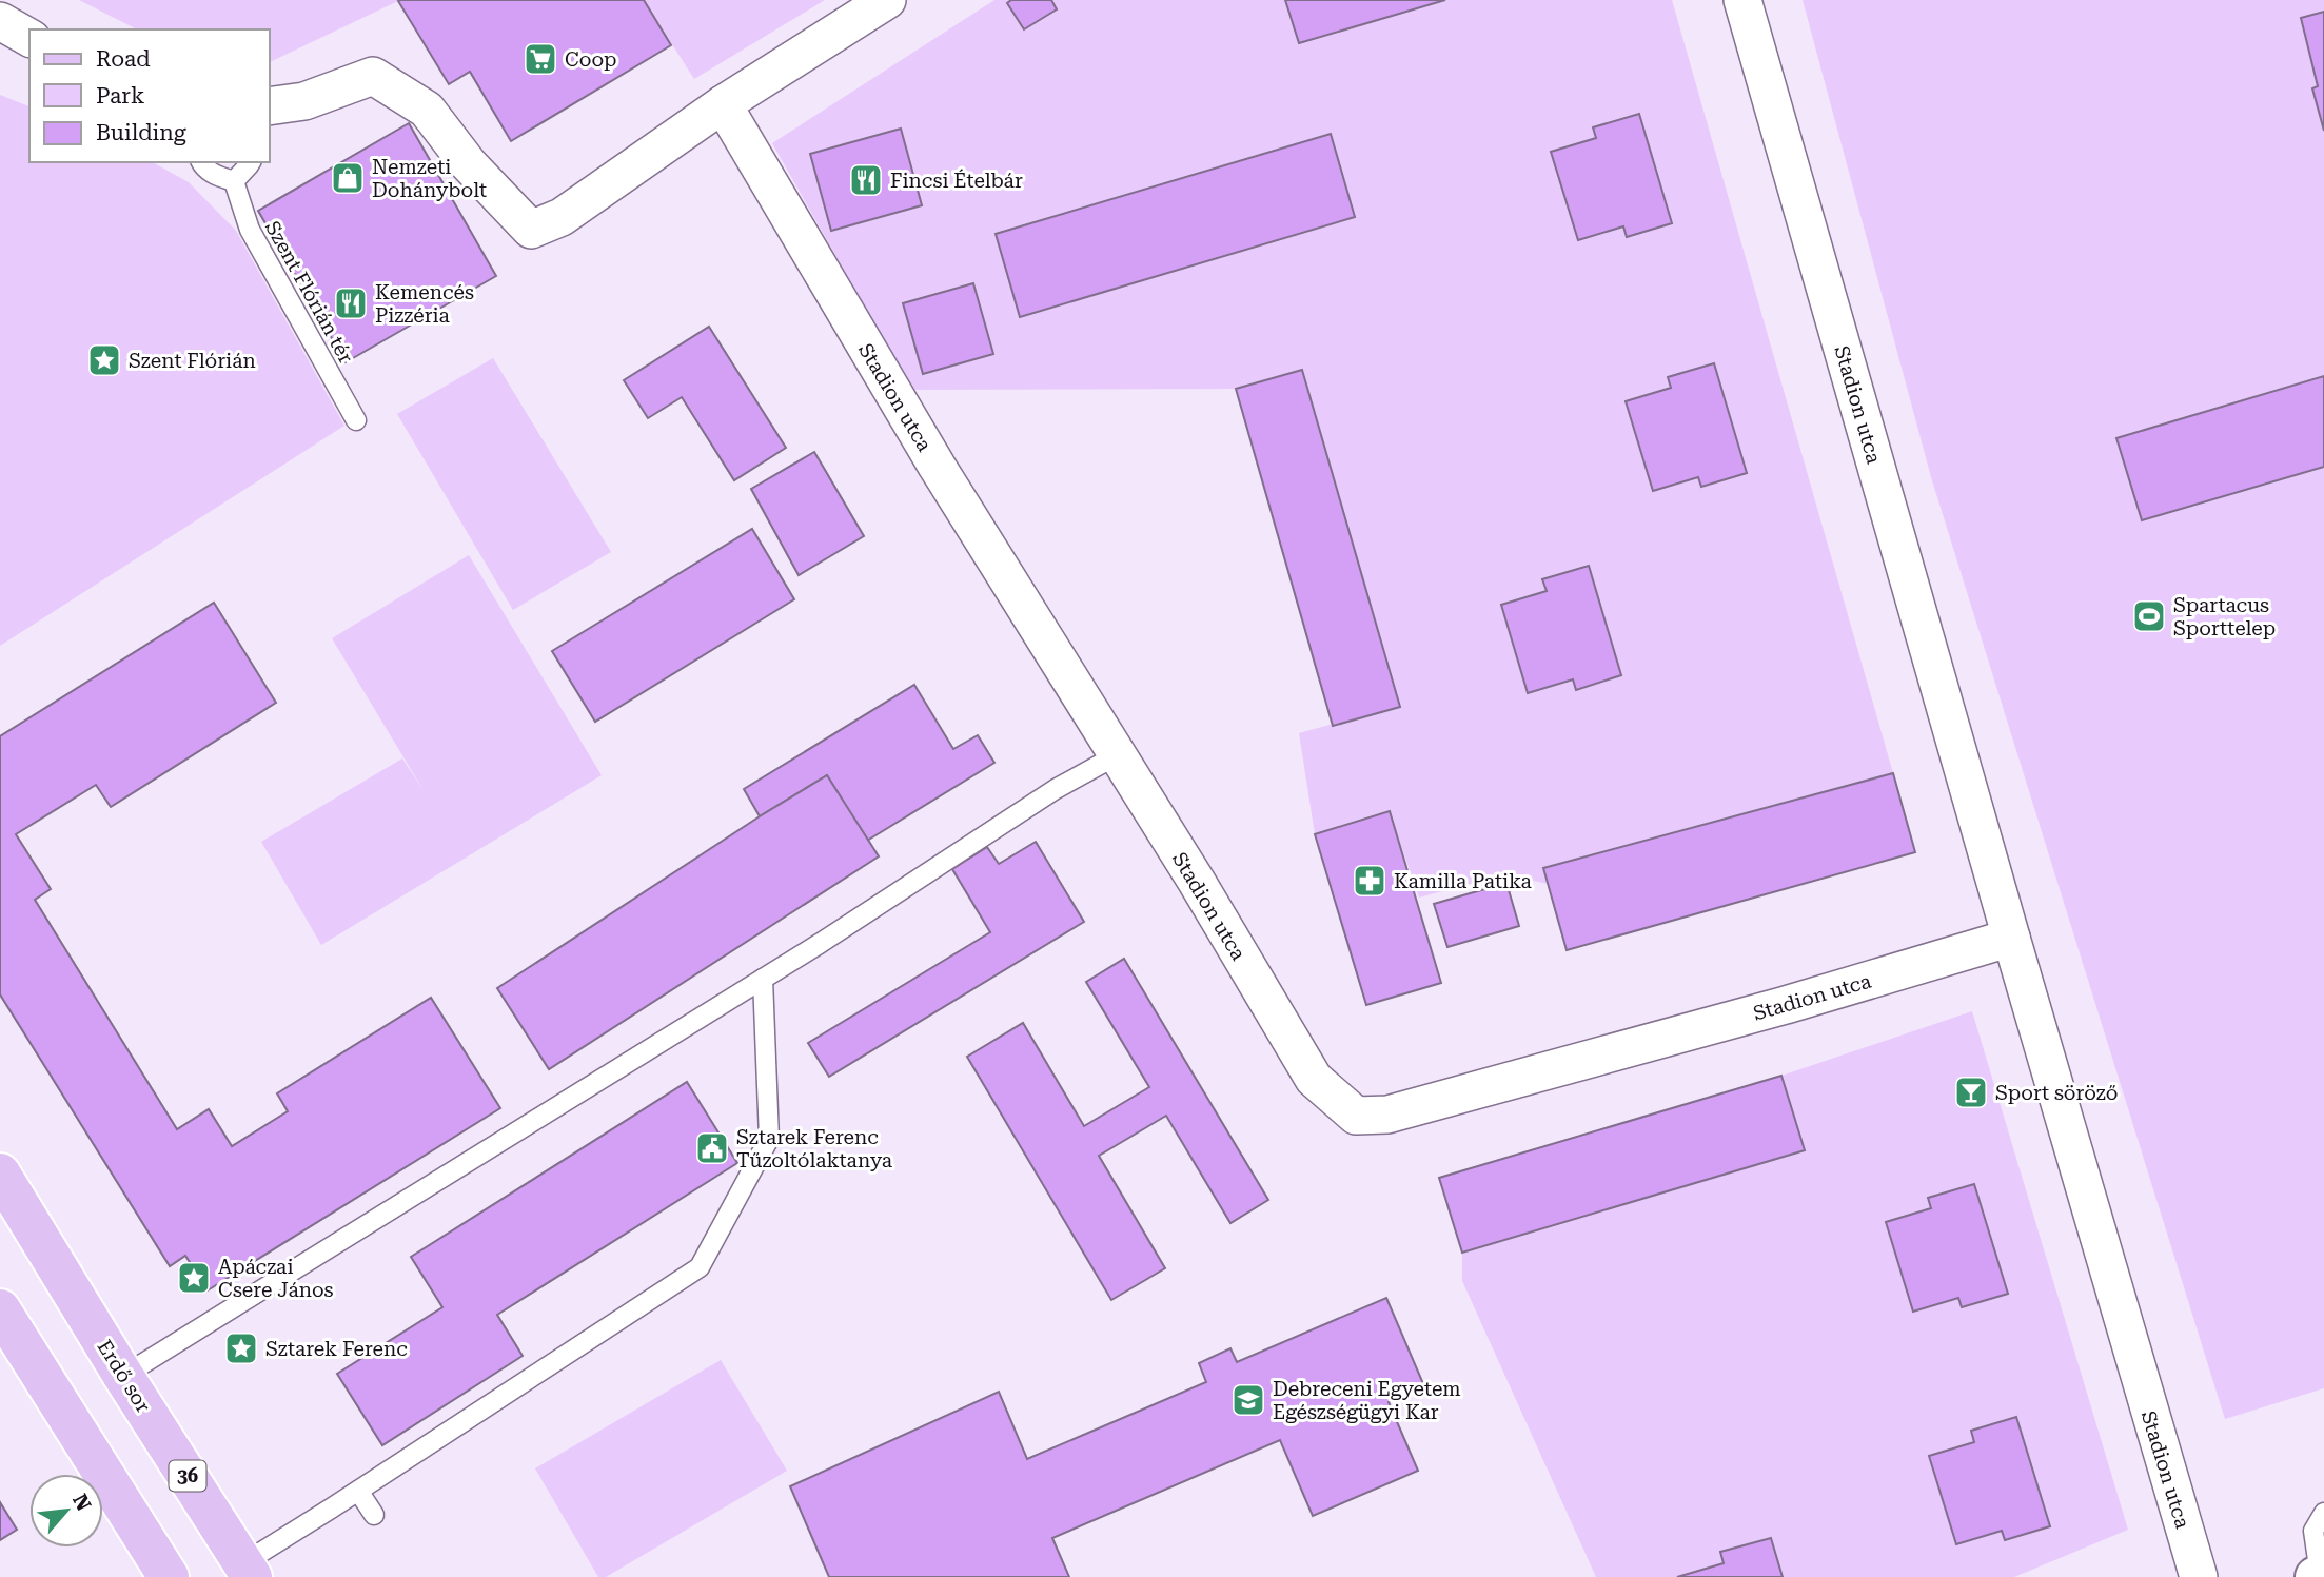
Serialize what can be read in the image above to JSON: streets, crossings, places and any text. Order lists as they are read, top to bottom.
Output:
{
  "streets": {
    "main road": ["Erdő sor", "36"],
    "street": ["Stadion utca"],
    "lane": ["Szent Flórián tér"]
  },
  "places": {
    "supermarket": ["Coop"],
    "shop": ["Nemzeti Dohánybolt"],
    "restaurant": ["Fincsi Ételbár", "Kemencés Pizzéria"],
    "place": ["Szent Flórián", "Apáczai Csere János", "Sztarek Ferenc"],
    "sports": ["Spartacus Sporttelep"],
    "pharmacy": ["Kamilla Patika"],
    "bar": ["Sport söröző"],
    "public building": ["Sztarek Ferenc Tűzoltólaktanya"],
    "school or university": ["Debreceni Egyetem Egészségügyi Kar"]
  },
  "legend": ["Road", "Park", "Building"],
  "north": "top right"
}
